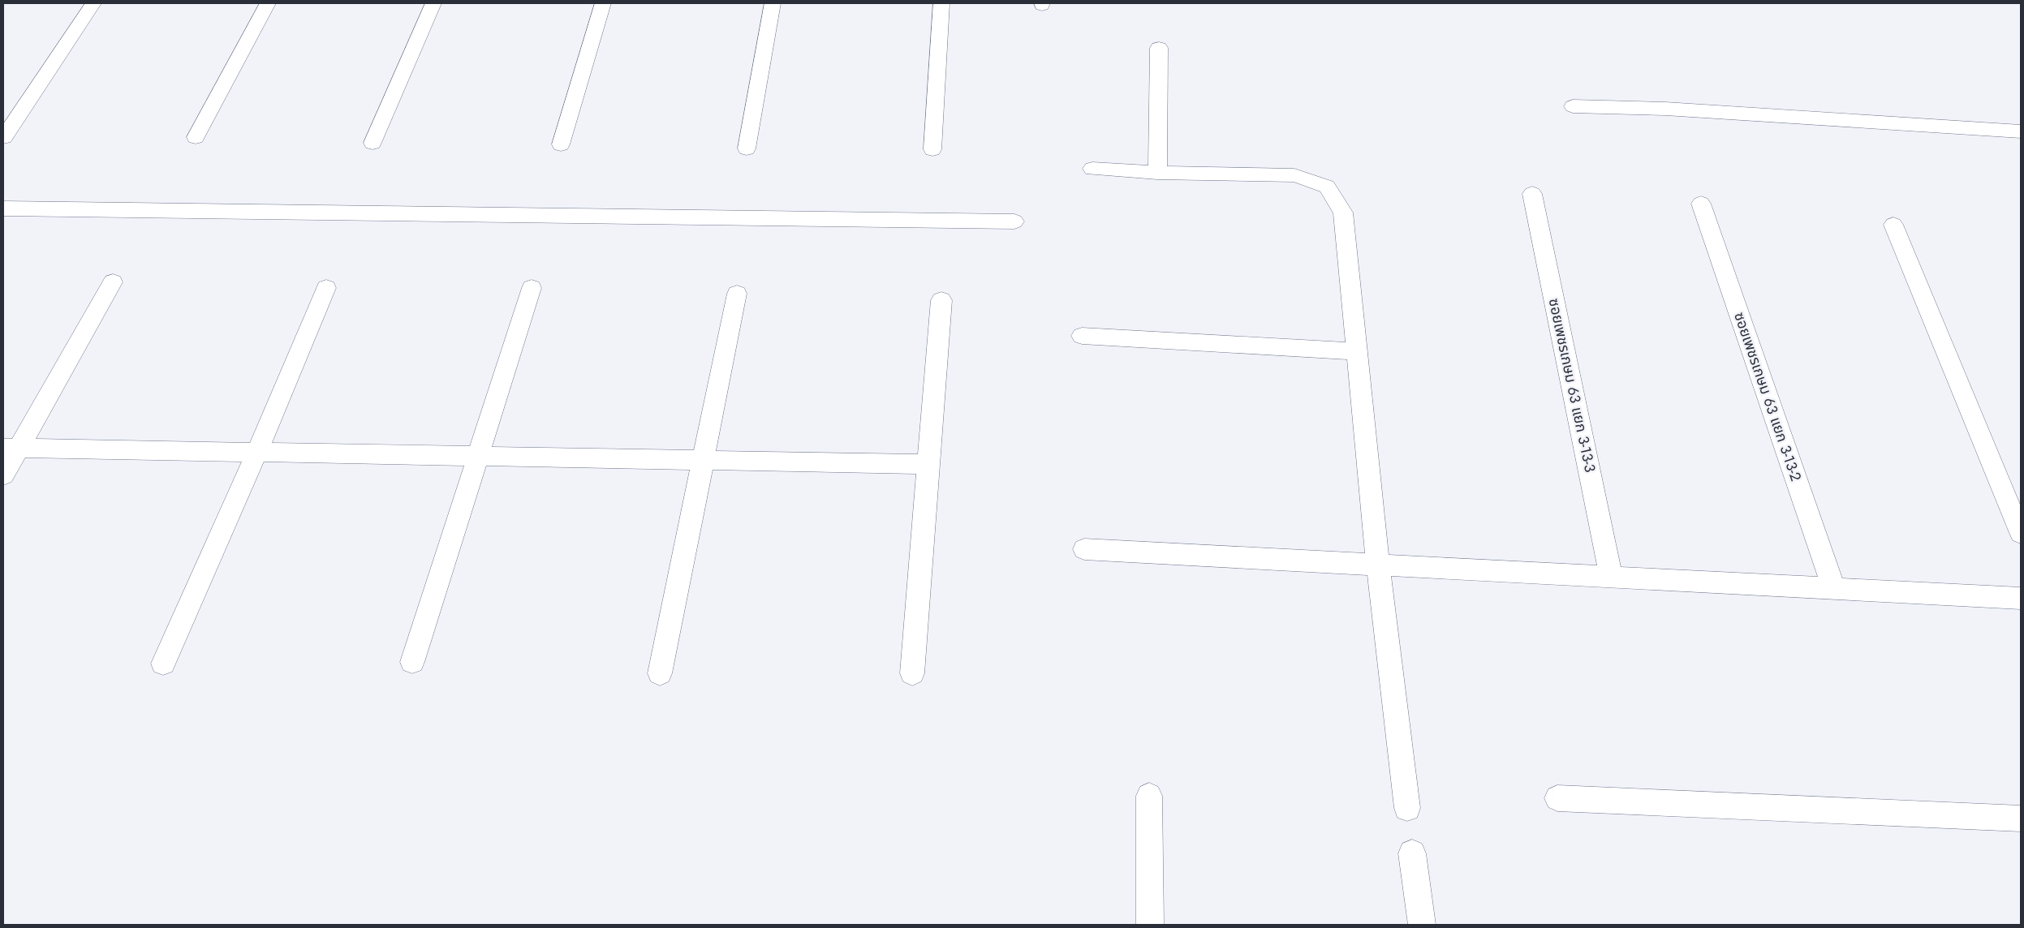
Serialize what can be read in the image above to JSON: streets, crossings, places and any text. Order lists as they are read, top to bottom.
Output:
{
  "streets": {
    "street": ["ซอยเพชรเกษม 63 แยก 3-13-3", "ซอยเพชรเกษม 63 แยก 3-13-2"]
  }
}
